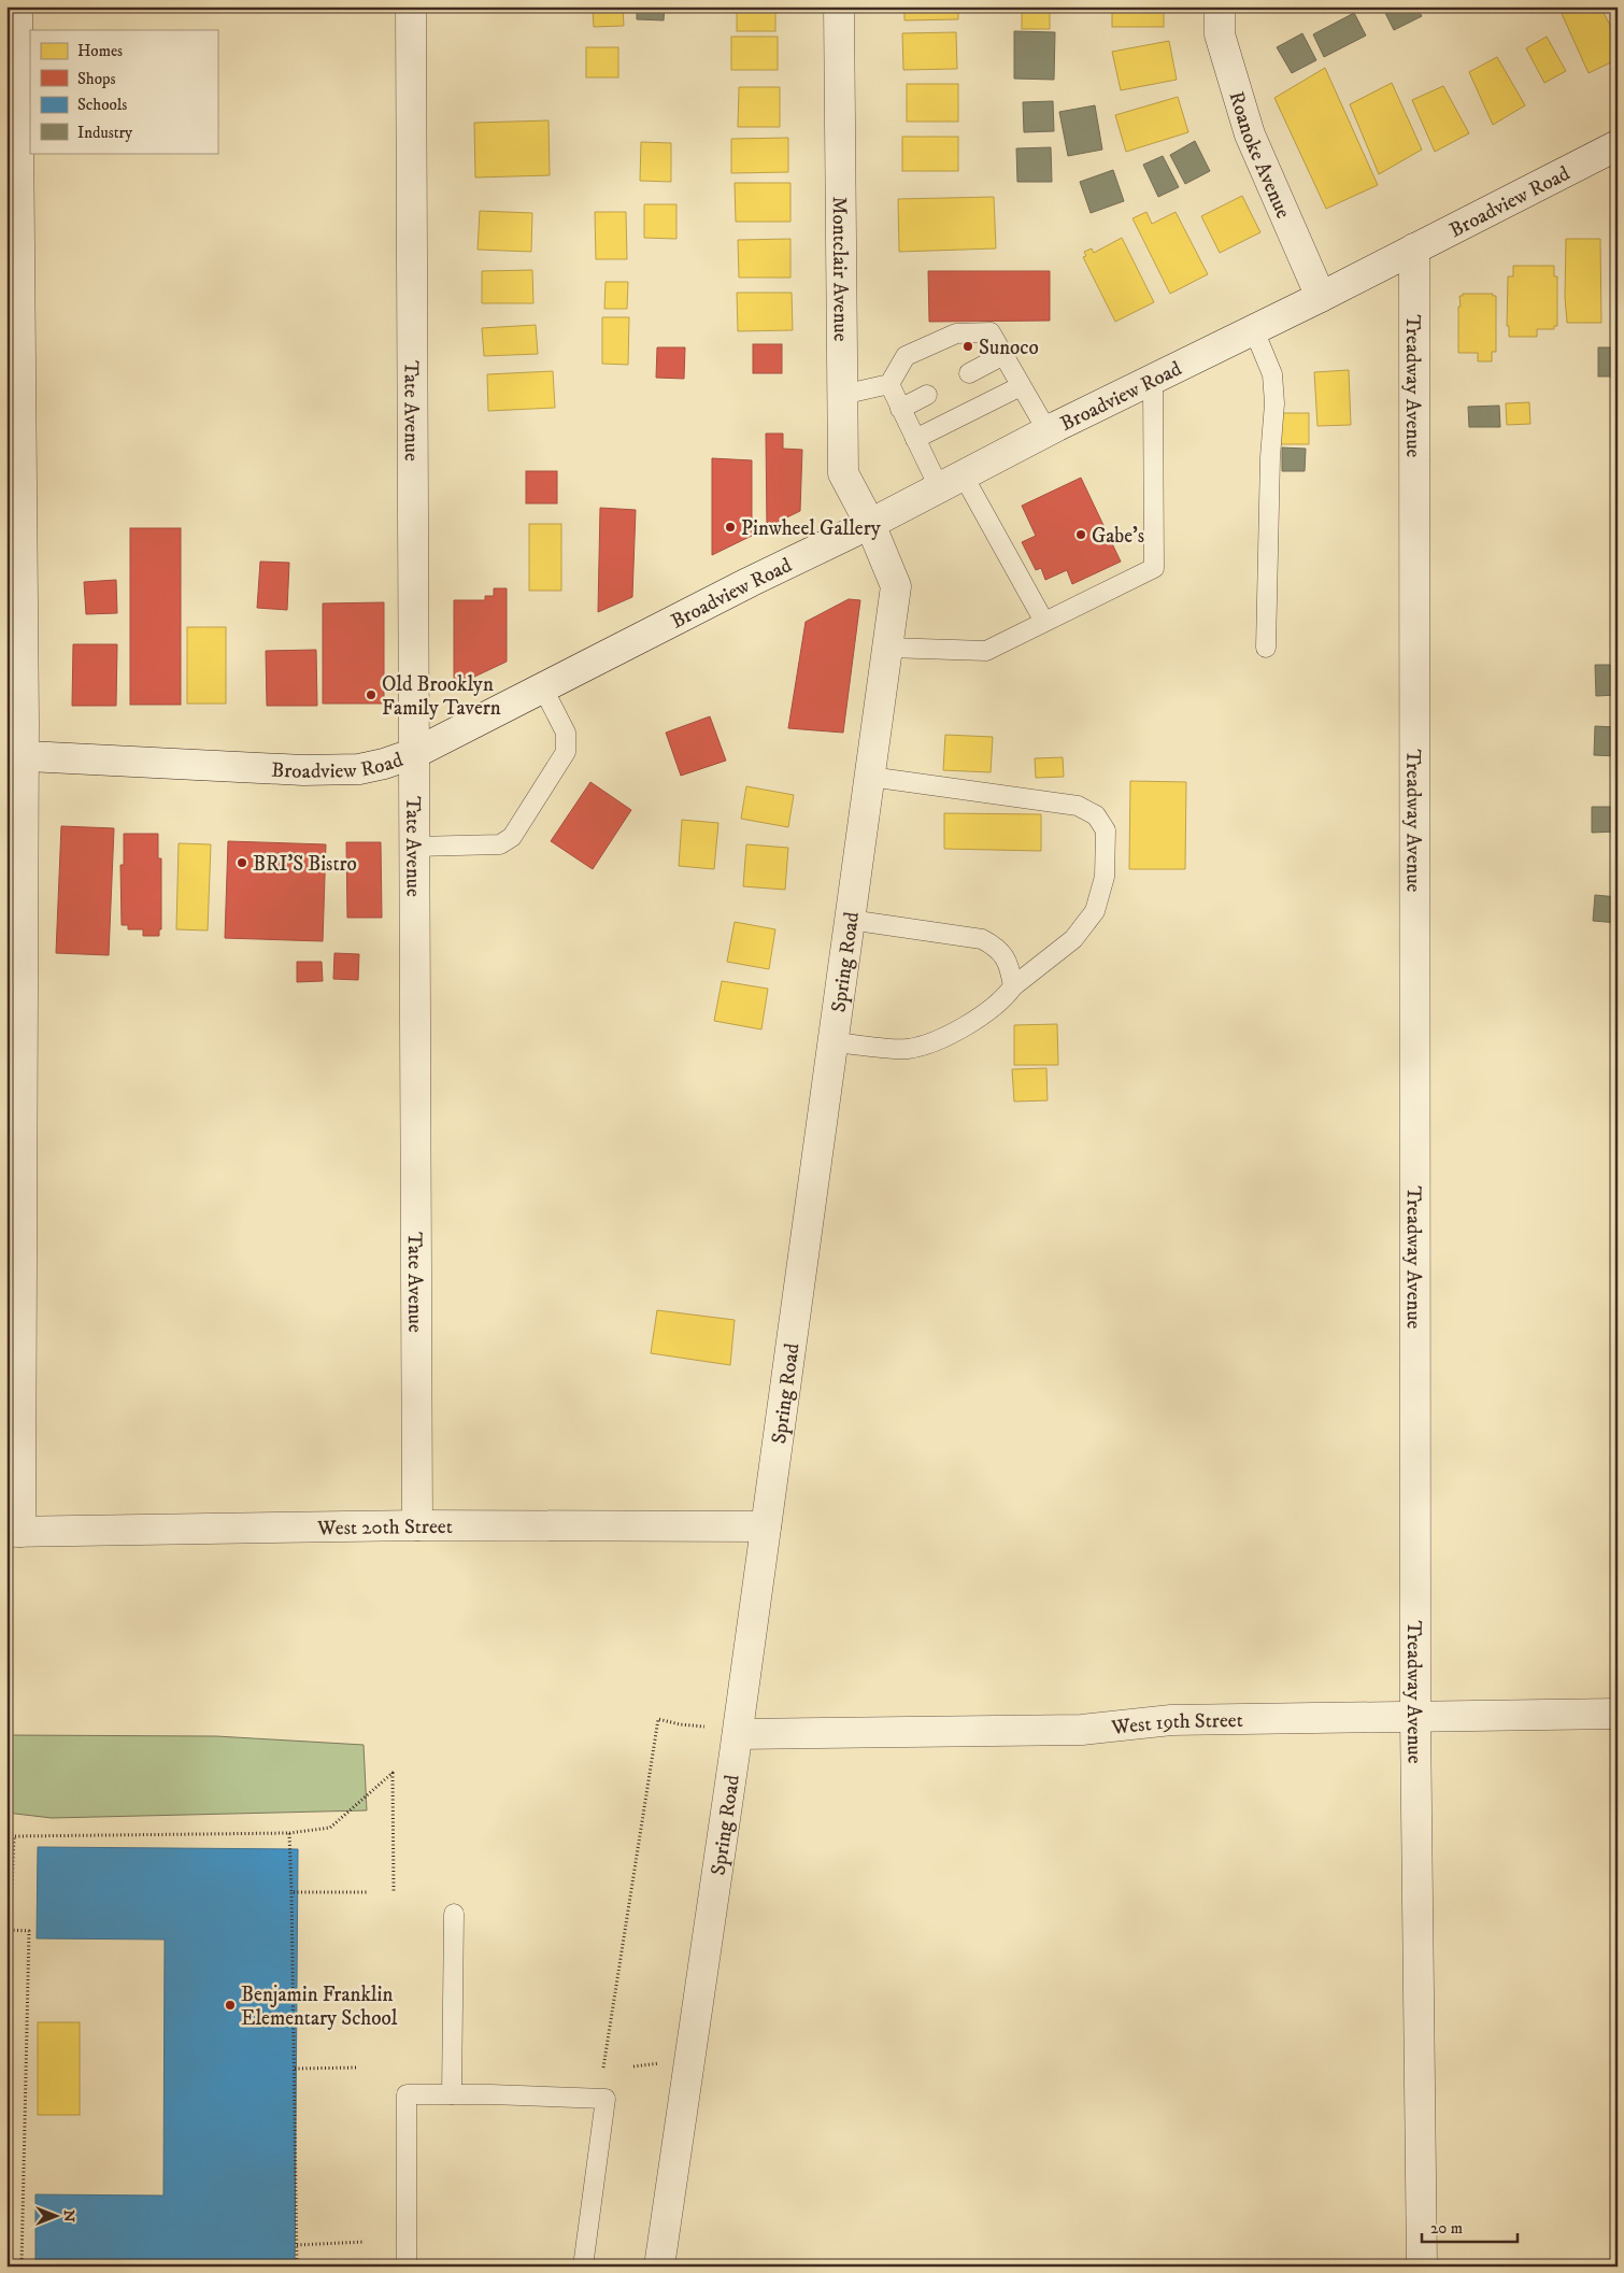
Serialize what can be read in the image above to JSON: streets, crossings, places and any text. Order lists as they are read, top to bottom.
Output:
{
  "streets": {
    "street": [
      "Roanoke Avenue",
      "Broadview Road",
      "Montclair Avenue",
      "Treadway Avenue",
      "Tate Avenue",
      "Spring Road",
      "West 20th Street",
      "West 19th Street"
    ]
  },
  "crossings": [
    ["Roanoke Avenue", "Broadview Road"],
    ["Broadview Road", "Montclair Avenue"],
    ["Broadview Road", "Treadway Avenue"],
    ["Broadview Road", "Tate Avenue"],
    ["Broadview Road", "Spring Road"],
    ["Montclair Avenue", "Spring Road"],
    ["Treadway Avenue", "West 19th Street"],
    ["Tate Avenue", "West 20th Street"],
    ["Spring Road", "West 20th Street"],
    ["Spring Road", "West 19th Street"]
  ],
  "places": [
    "Sunoco",
    "Pinwheel Gallery",
    "Gabe's",
    "Old Brooklyn Family Tavern",
    "BRI'S Bistro",
    "Benjamin Franklin Elementary School"
  ],
  "legend": [
    "Homes",
    "Shops",
    "Schools",
    "Industry"
  ],
  "scale_bar": "20 m",
  "north": "right"
}
